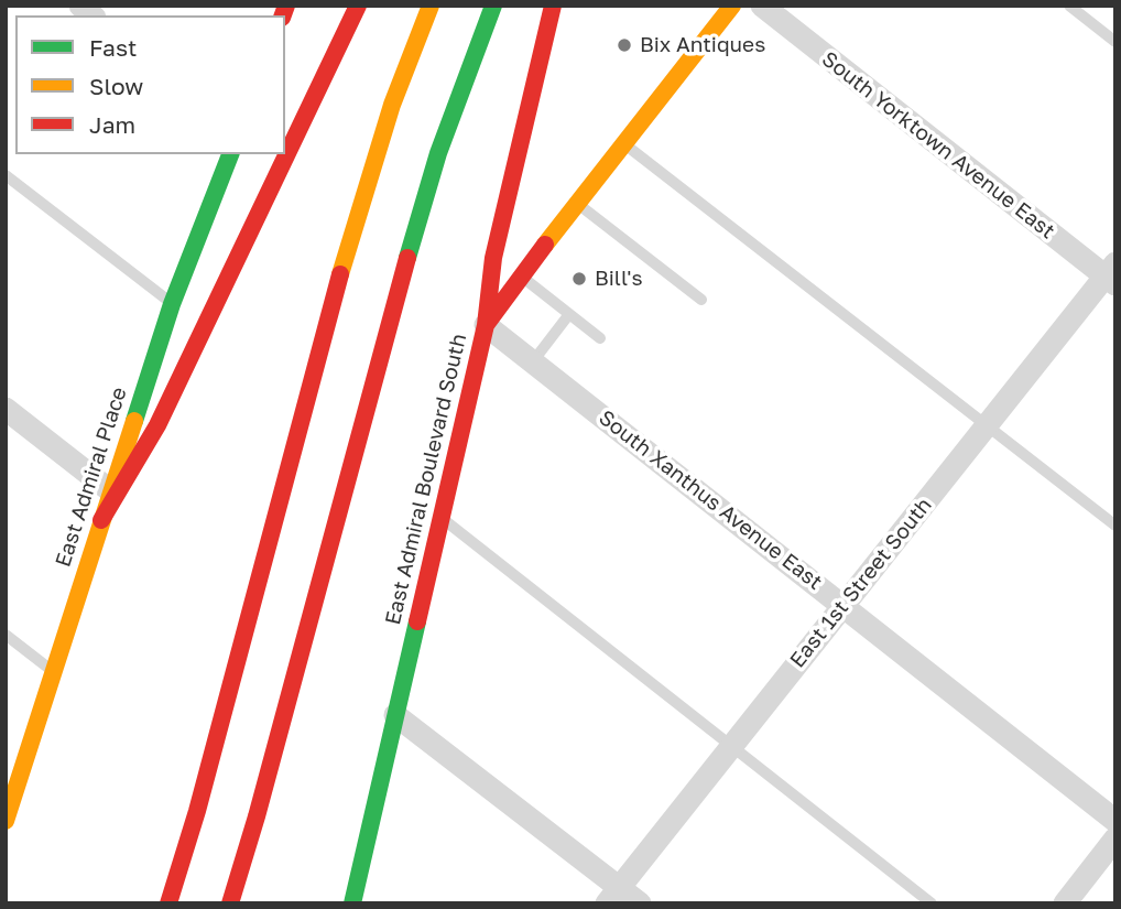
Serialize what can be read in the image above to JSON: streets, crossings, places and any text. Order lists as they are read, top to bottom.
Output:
{
  "streets": {
    "main road": ["East Admiral Place", "East Admiral Boulevard South"],
    "street": ["South Yorktown Avenue East", "South Xanthus Avenue East", "East 1st Street South"]
  },
  "crossings": [
    ["South Yorktown Avenue East", "East 1st Street South"],
    ["East Admiral Boulevard South", "South Xanthus Avenue East"],
    ["South Xanthus Avenue East", "East 1st Street South"]
  ],
  "places": ["Bix Antiques", "Bill's"],
  "legend": ["Fast", "Slow", "Jam"]
}
